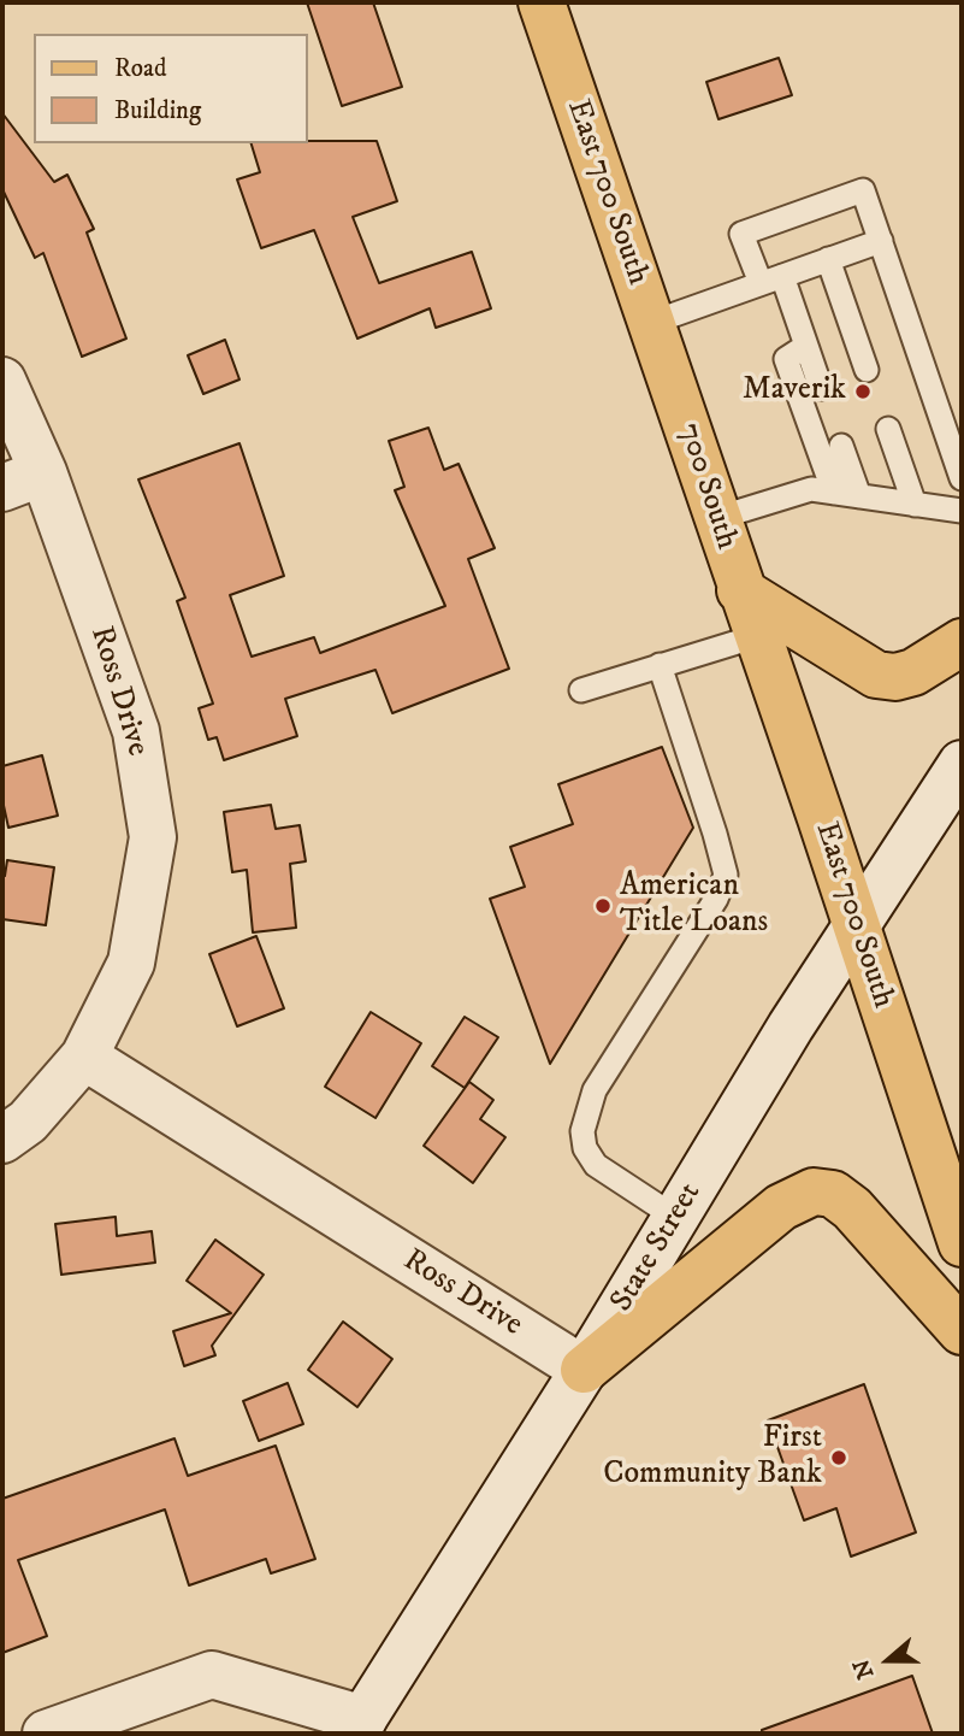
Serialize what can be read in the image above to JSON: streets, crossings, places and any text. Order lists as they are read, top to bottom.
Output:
{
  "streets": {
    "main road": ["East 700 South", "700 South"],
    "street": ["Ross Drive", "State Street"]
  },
  "crossings": [
    ["East 700 South", "700 South"],
    ["East 700 South", "State Street"],
    ["Ross Drive", "State Street"]
  ],
  "places": ["Maverik", "American Title Loans", "First Community Bank"],
  "legend": ["Road", "Building"],
  "north": "left"
}
